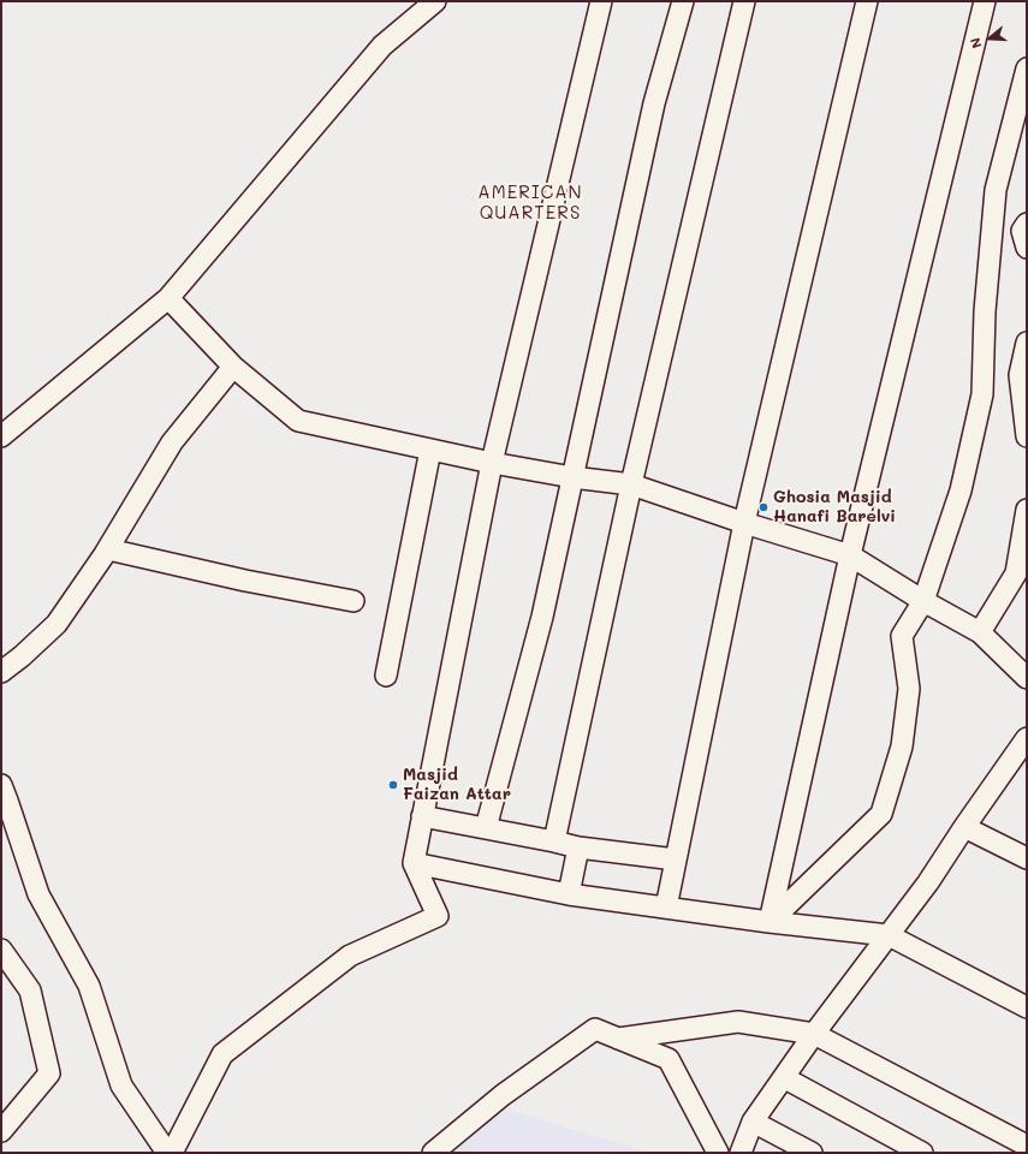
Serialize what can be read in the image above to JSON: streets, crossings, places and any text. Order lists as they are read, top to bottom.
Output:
{
  "districts": ["AMERICAN QUARTERS"],
  "places": ["Ghosia Masjid Hanafi Barelvi", "Masjid Faizan Attar"],
  "north": "left"
}
